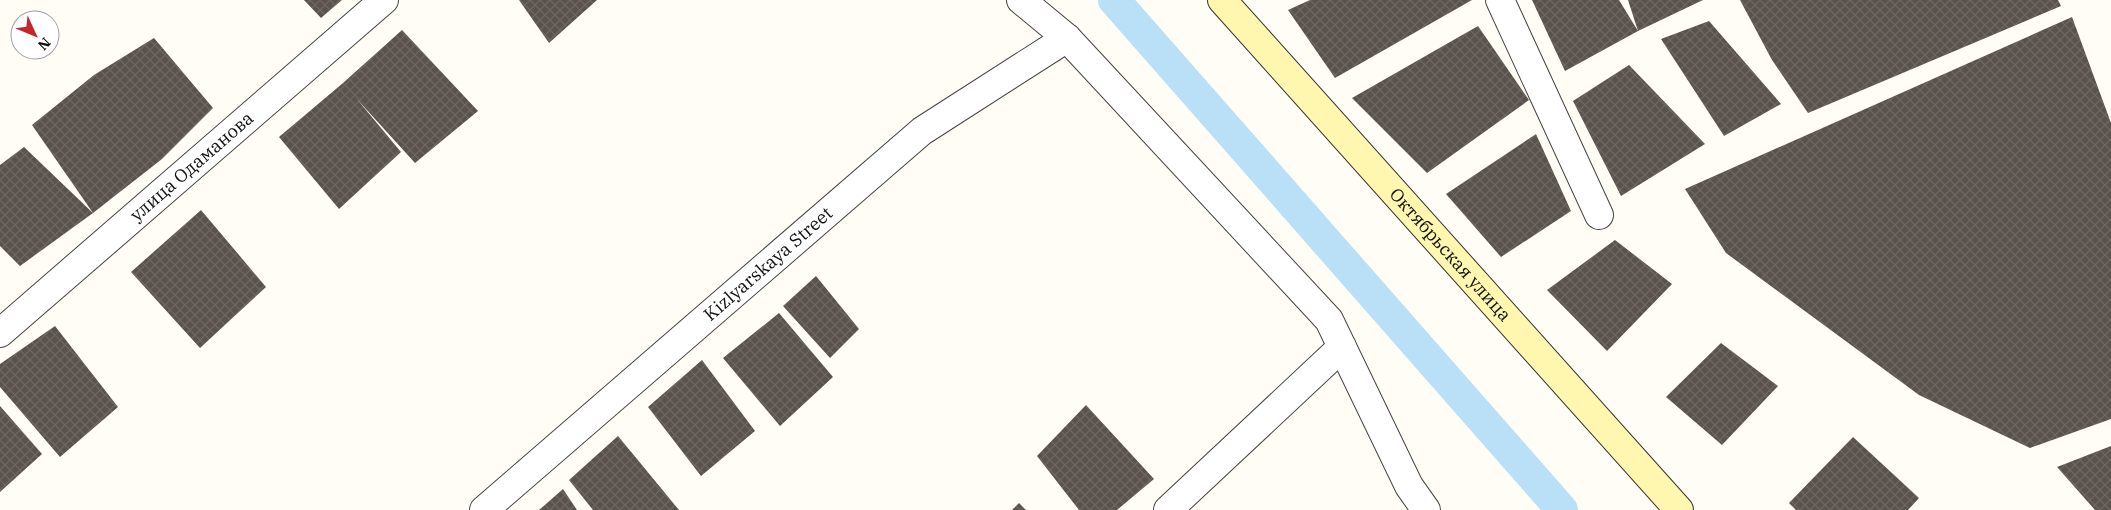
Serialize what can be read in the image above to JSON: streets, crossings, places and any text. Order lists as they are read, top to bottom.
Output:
{
  "streets": {
    "street": ["улица Одаманова", "Октябрьская улица", "Kizlyarskaya Street"]
  },
  "north": "bottom right"
}
